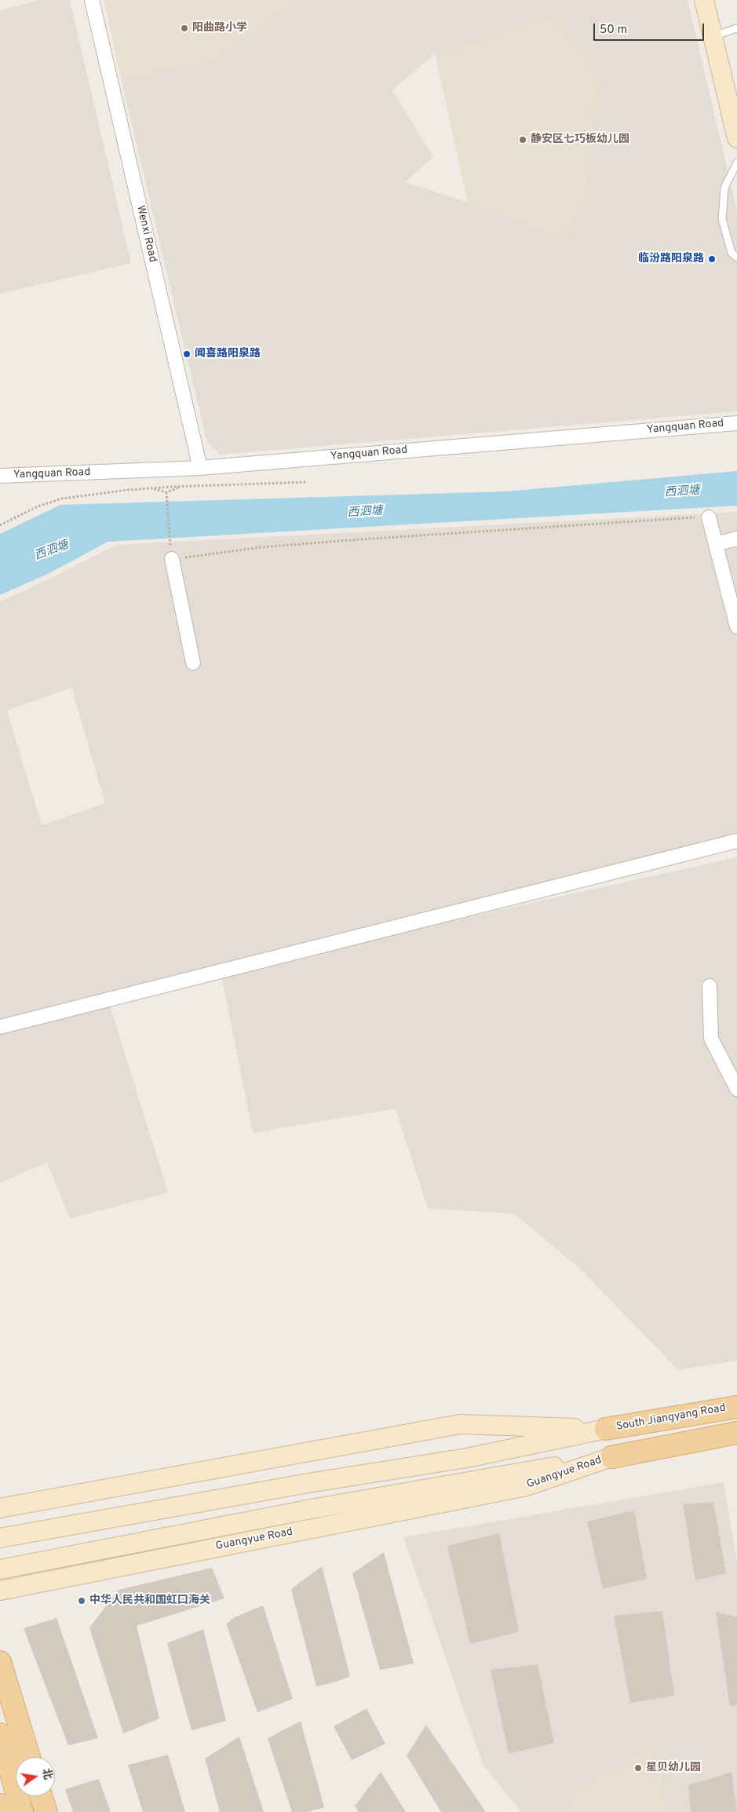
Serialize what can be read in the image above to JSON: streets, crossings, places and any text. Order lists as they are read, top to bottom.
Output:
{
  "streets": {
    "main road": ["South Jiangyang Road", "Guangyue Road"],
    "street": ["Wenxi Road", "Yangquan Road"]
  },
  "crossings": [
    ["Wenxi Road", "Yangquan Road"]
  ],
  "water": ["西泗塘"],
  "places": [
    "阳曲路小学",
    "静安区七巧板幼儿园",
    "临汾路阳泉路",
    "闻喜路阳泉路",
    "中华人民共和国虹口海关",
    "星贝幼儿园"
  ],
  "scale_bar": "50 m",
  "north": "right"
}
